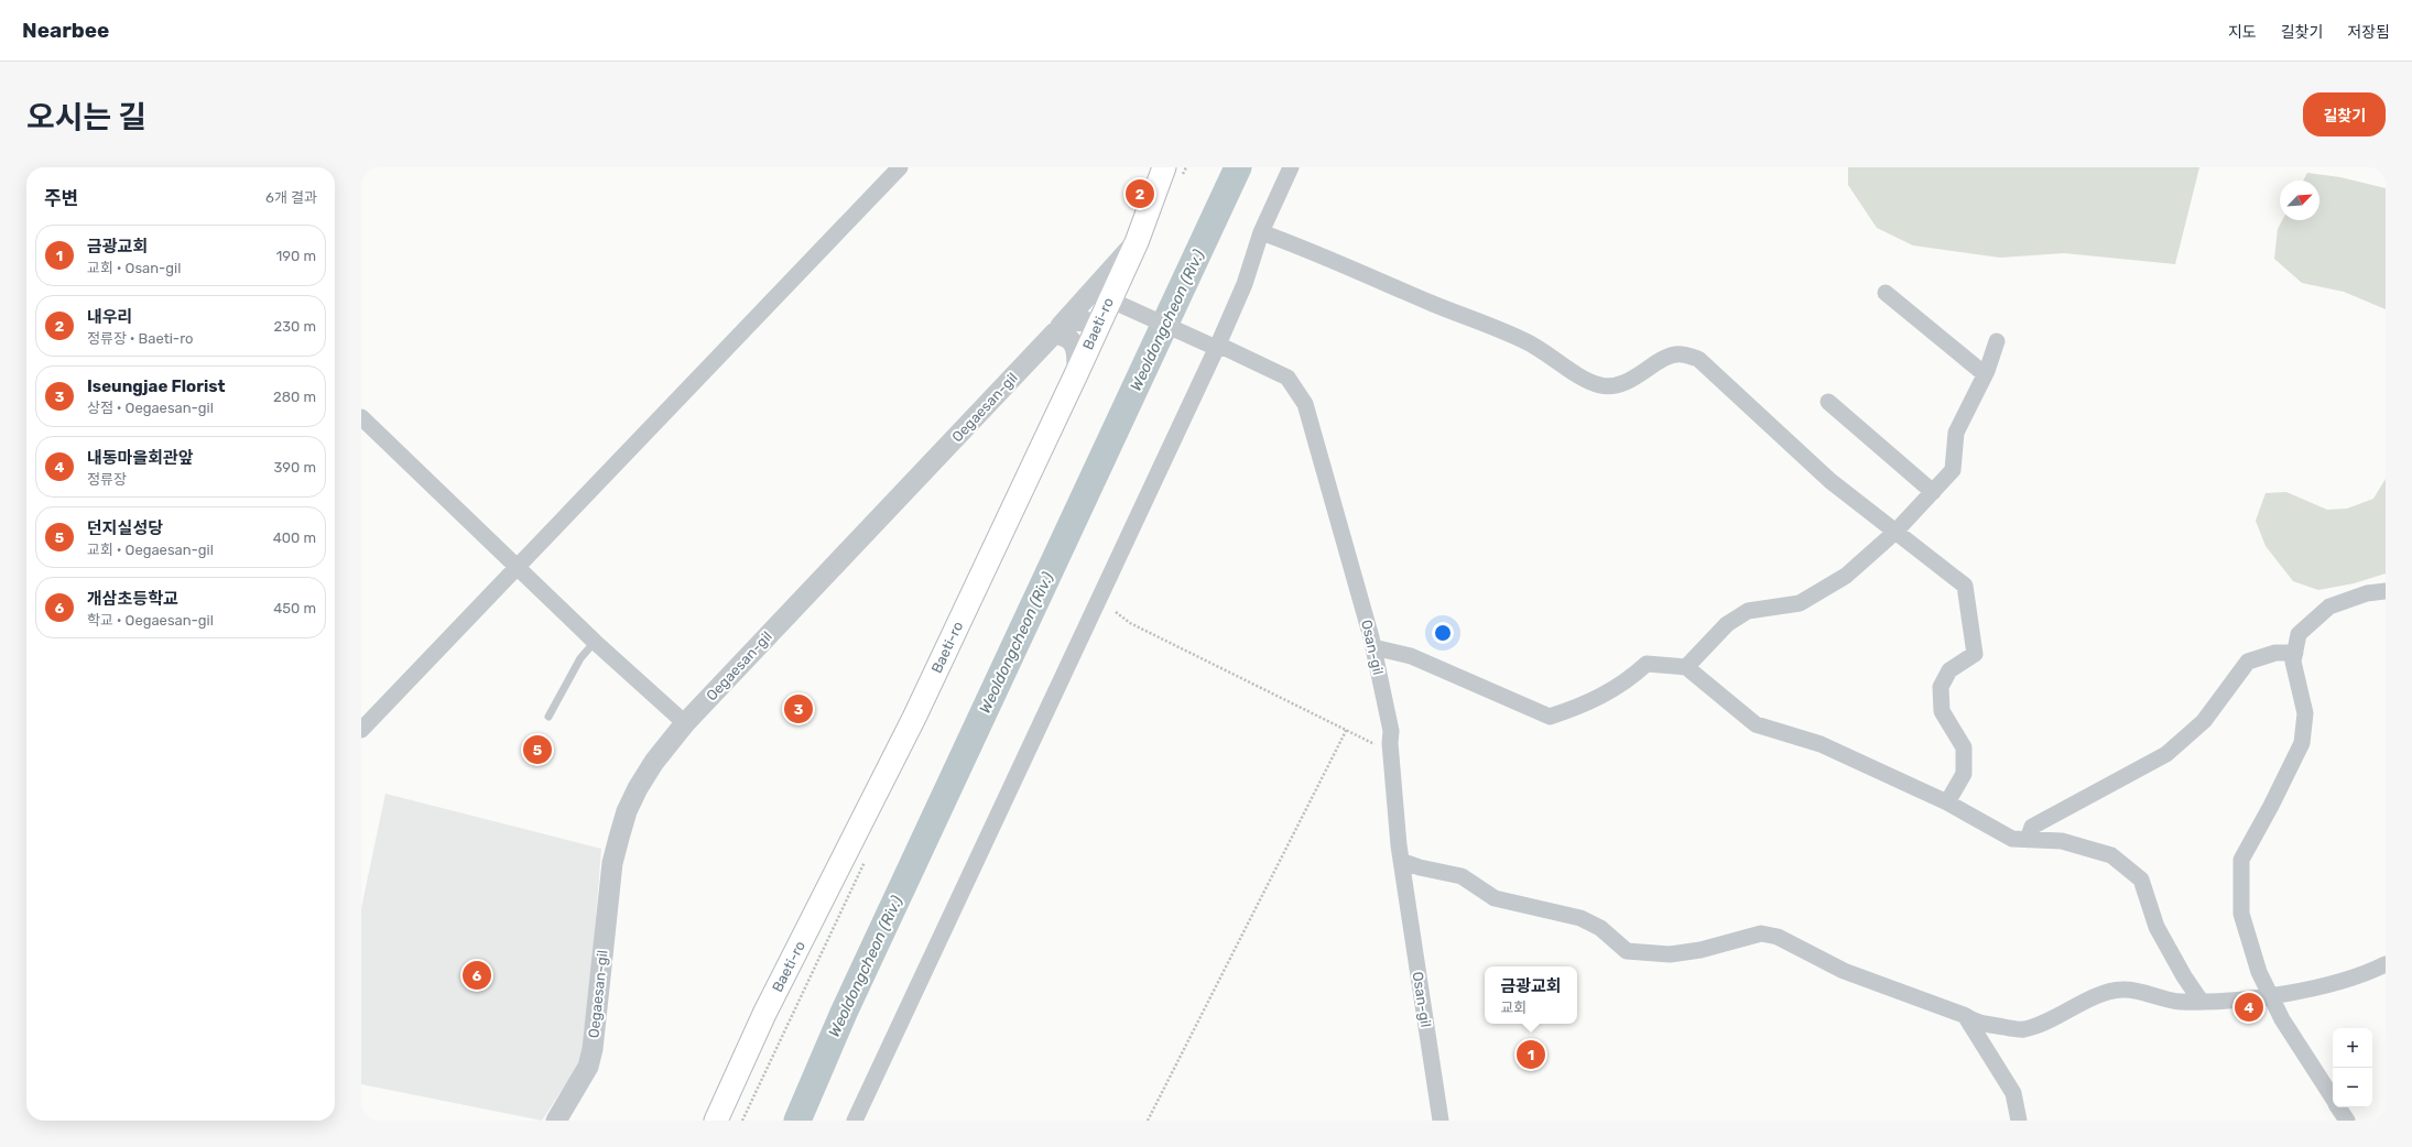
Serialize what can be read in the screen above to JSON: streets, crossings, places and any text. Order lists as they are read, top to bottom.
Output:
{
  "streets": {
    "main road": ["Baeti-ro"],
    "street": ["Oegaesan-gil", "Osan-gil"]
  },
  "crossings": [
    ["Baeti-ro", "Oegaesan-gil"],
    ["Baeti-ro", "Osan-gil"]
  ],
  "water": ["Weoldongcheon (Riv.)"],
  "north": "top right",
  "page": {
    "header": "Nearbee",
    "nav": ["지도", "길찾기", "저장됨"],
    "title": "오시는 길",
    "buttons": "길찾기",
    "heading": ["주변", "6개 결과"],
    "pins": [
      "2",
      "3",
      "5",
      "6",
      "4",
      "1"
    ],
    "list": [
      {
        "mark": "1",
        "name": "금광교회",
        "note": "교회 · Osan-gil",
        "value": "190 m"
      },
      {
        "mark": "2",
        "name": "내우리",
        "note": "정류장 · Baeti-ro",
        "value": "230 m"
      },
      {
        "mark": "3",
        "name": "Iseungjae Florist",
        "note": "상점 · Oegaesan-gil",
        "value": "280 m"
      },
      {
        "mark": "4",
        "name": "내동마을회관앞",
        "note": "정류장",
        "value": "390 m"
      },
      {
        "mark": "5",
        "name": "던지실성당",
        "note": "교회 · Oegaesan-gil",
        "value": "400 m"
      },
      {
        "mark": "6",
        "name": "개삼초등학교",
        "note": "학교 · Oegaesan-gil",
        "value": "450 m"
      }
    ],
    "popup": ["금광교회", "교회"],
    "map_buttons": ["+", "−"]
  }
}
